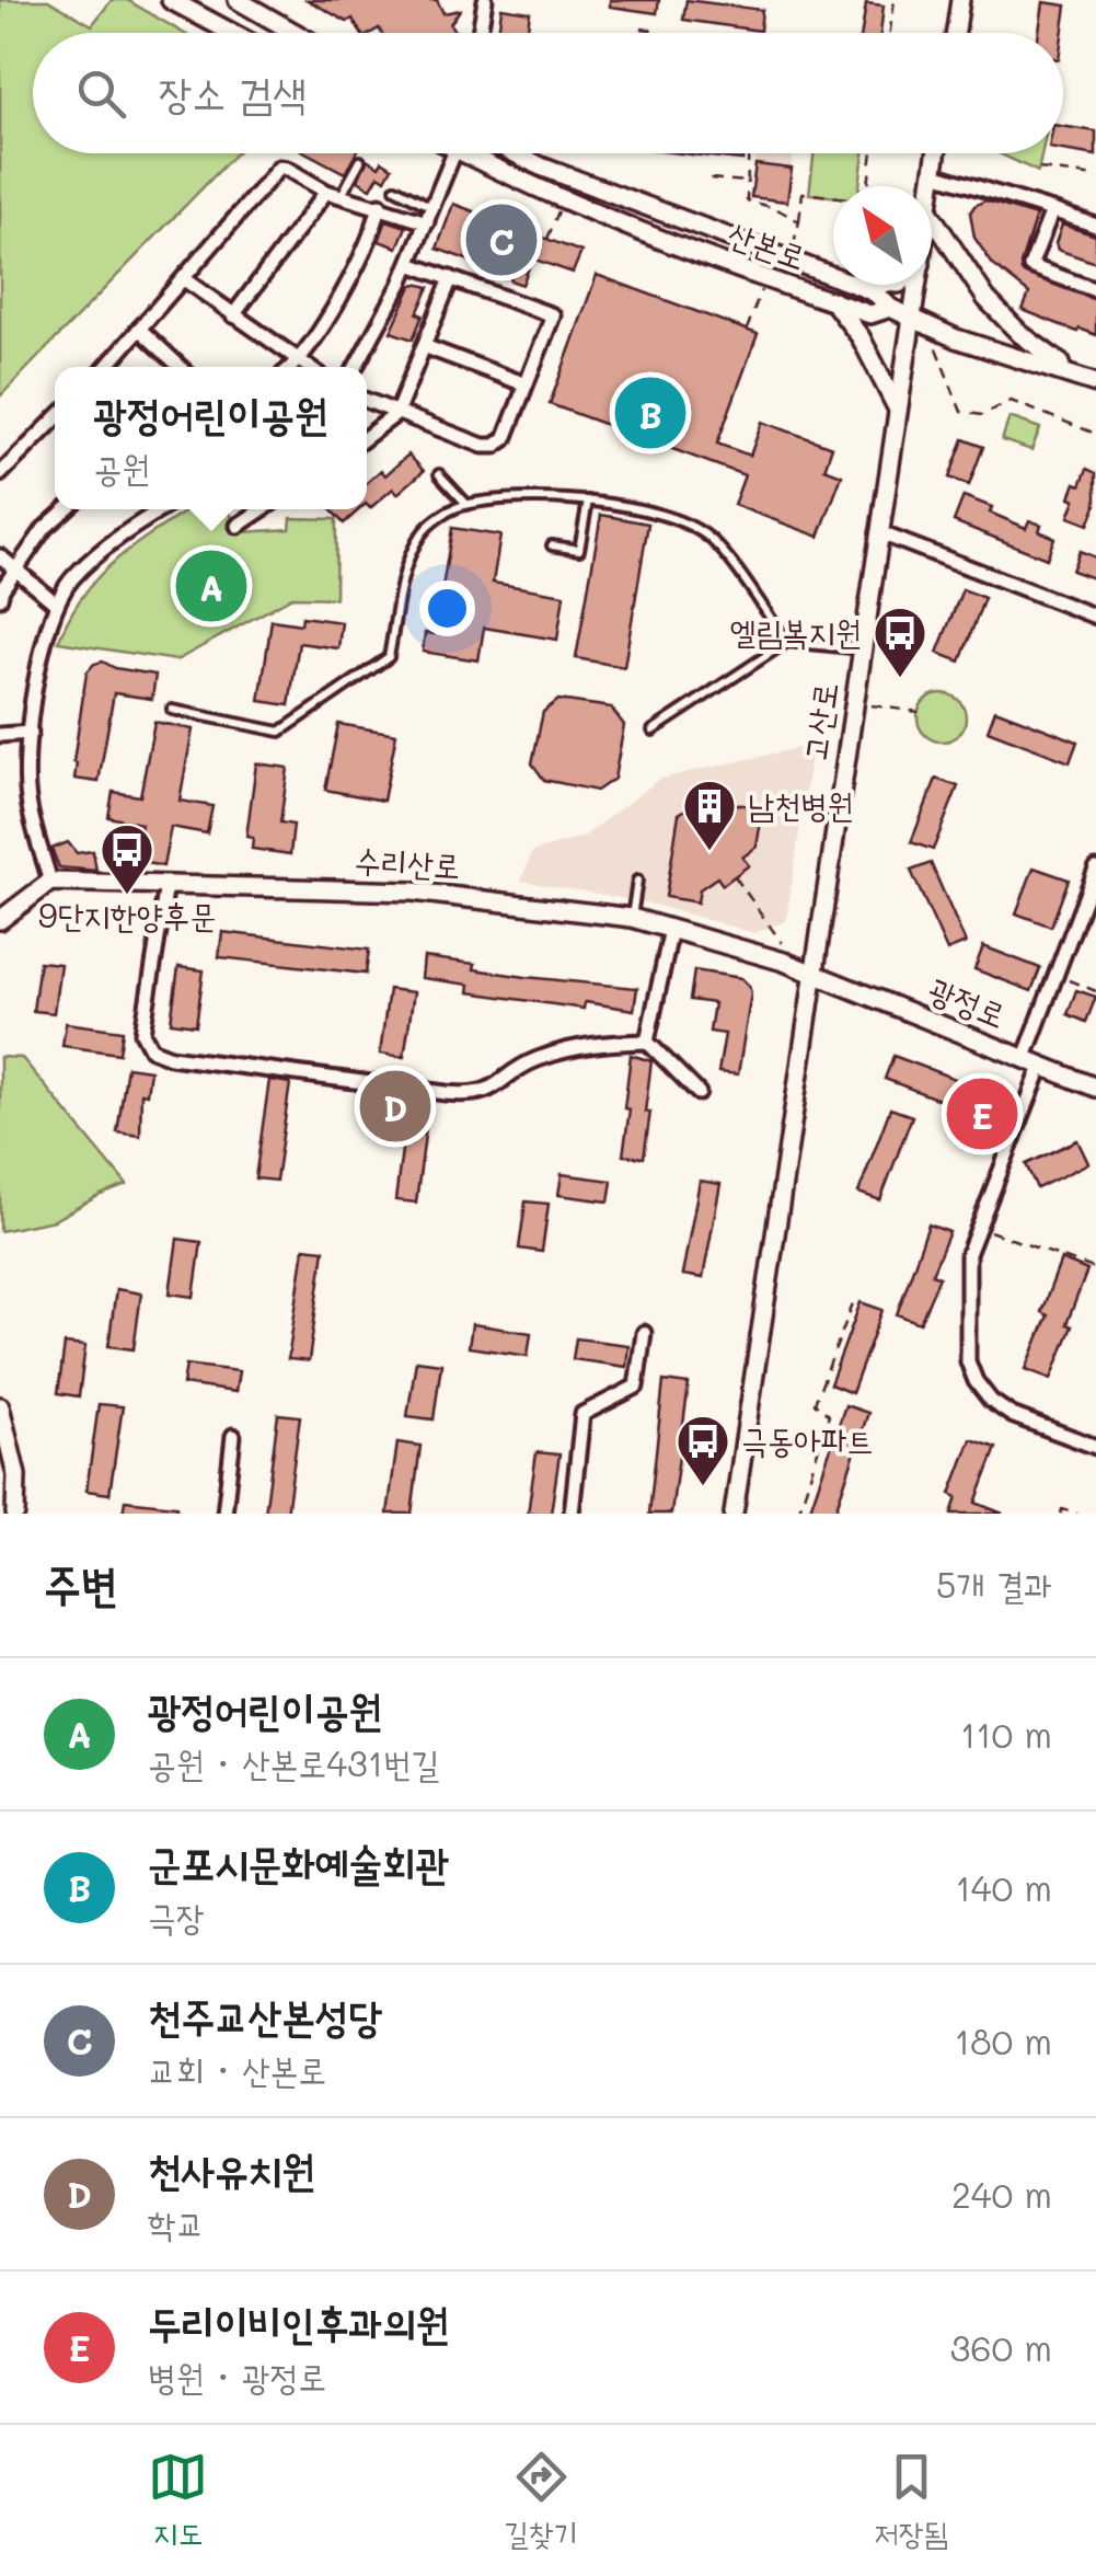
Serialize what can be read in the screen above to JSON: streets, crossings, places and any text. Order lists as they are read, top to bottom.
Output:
{
  "streets": {
    "street": [
      "산본로",
      "고산로",
      "수리산로",
      "광정로"
    ]
  },
  "crossings": [
    ["산본로", "고산로"],
    ["고산로", "수리산로"],
    ["고산로", "광정로"],
    ["수리산로", "광정로"]
  ],
  "places": {
    "bus stop": ["엘림복지원", "9단지한양후문", "극동아파트"],
    "building": ["남천병원"]
  },
  "north": "top left",
  "page": {
    "search": "장소 검색",
    "pins": [
      "C",
      "B",
      "A",
      "D",
      "E"
    ],
    "popup": ["광정어린이공원", "공원"],
    "heading": ["주변", "5개 결과"],
    "list": [
      {
        "mark": "A",
        "name": "광정어린이공원",
        "note": "공원 · 산본로431번길",
        "value": "110 m"
      },
      {
        "mark": "B",
        "name": "군포시문화예술회관",
        "note": "극장",
        "value": "140 m"
      },
      {
        "mark": "C",
        "name": "천주교산본성당",
        "note": "교회 · 산본로",
        "value": "180 m"
      },
      {
        "mark": "D",
        "name": "천사유치원",
        "note": "학교",
        "value": "240 m"
      },
      {
        "mark": "E",
        "name": "두리이비인후과의원",
        "note": "병원 · 광정로",
        "value": "360 m"
      }
    ],
    "nav": ["지도", "길찾기", "저장됨"]
  }
}
